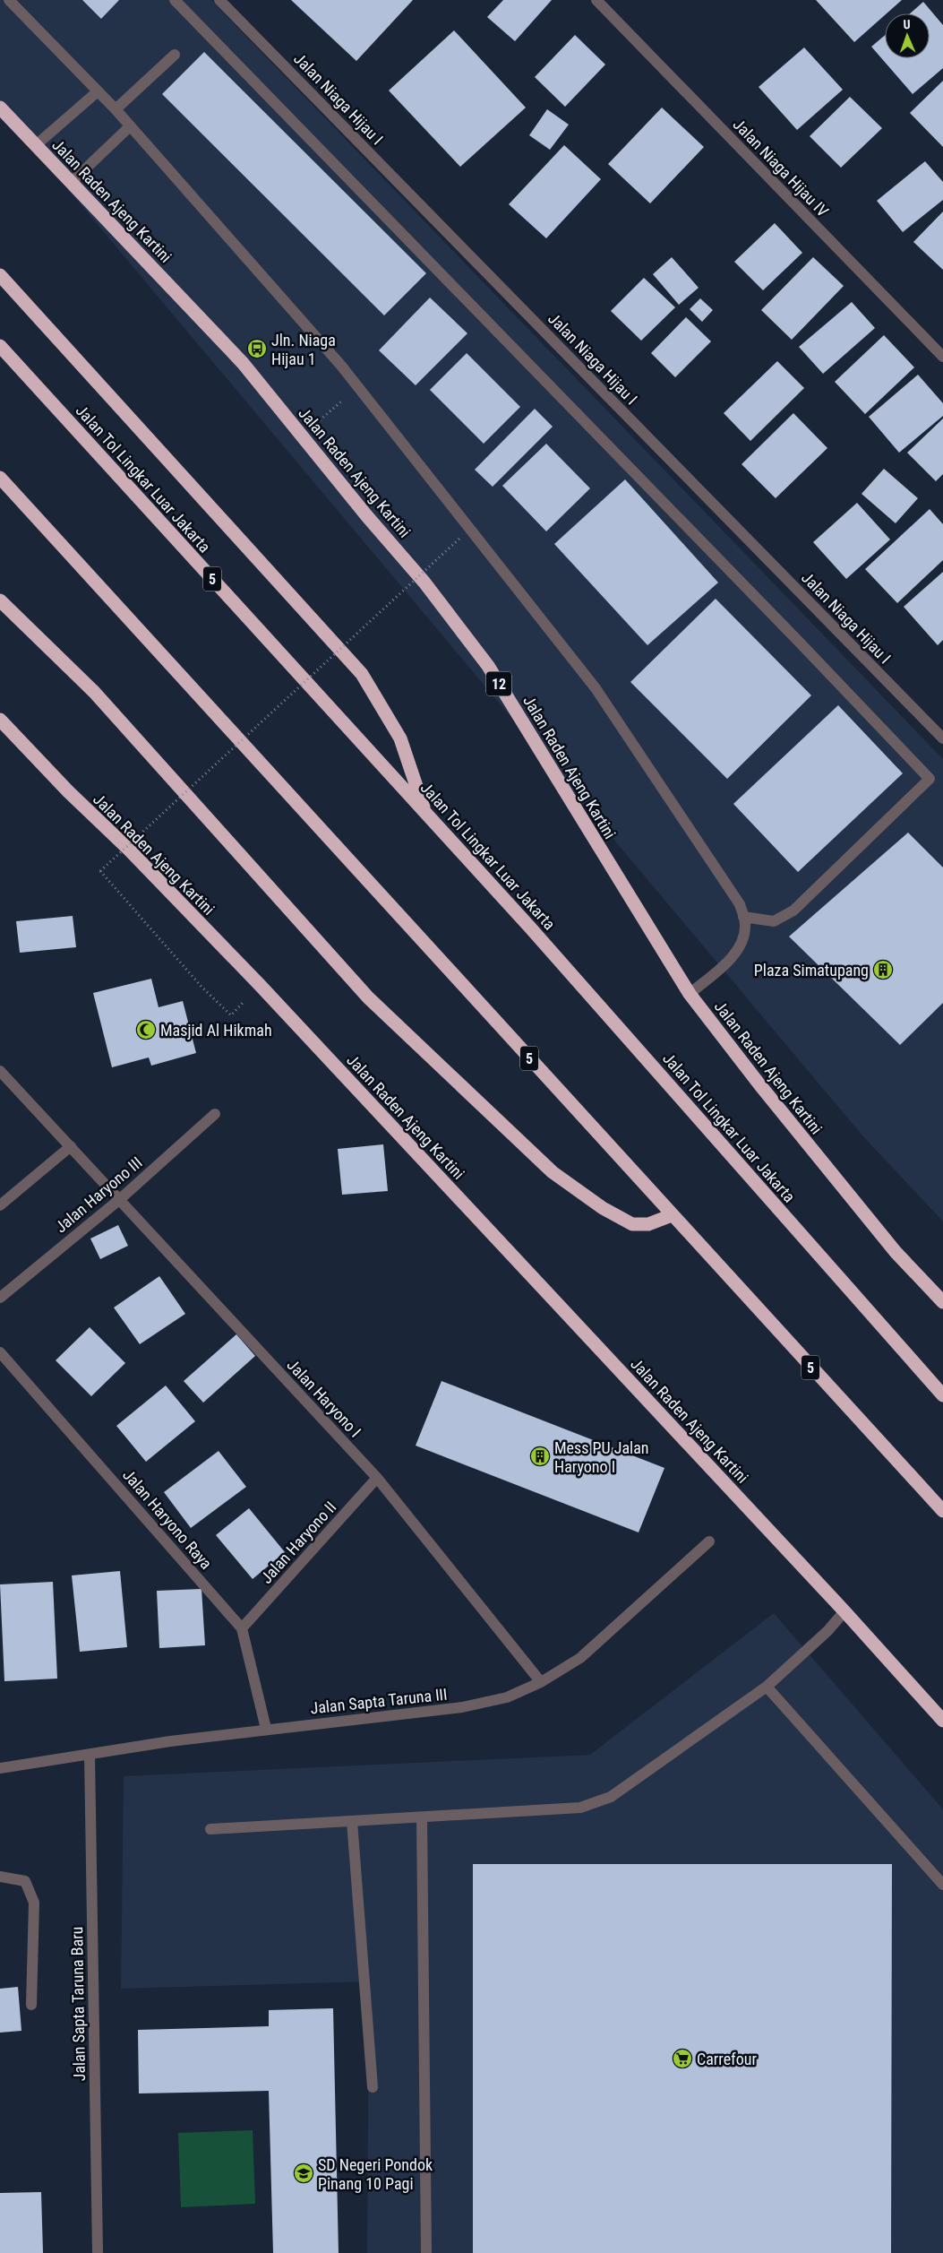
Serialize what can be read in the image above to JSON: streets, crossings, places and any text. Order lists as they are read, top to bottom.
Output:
{
  "streets": {
    "highway": [
      "Jalan Raden Ajeng Kartini",
      "Jalan Tol Lingkar Luar Jakarta",
      "5",
      "12"
    ],
    "street": [
      "Jalan Niaga Hijau I",
      "Jalan Niaga Hijau IV",
      "Jalan Haryono III",
      "Jalan Haryono I",
      "Jalan Haryono Raya",
      "Jalan Haryono II",
      "Jalan Sapta Taruna III",
      "Jalan Sapta Taruna Baru"
    ]
  },
  "crossings": [
    ["Jalan Haryono III", "Jalan Haryono I"],
    ["Jalan Haryono I", "Jalan Haryono II"],
    ["Jalan Haryono I", "Jalan Sapta Taruna III"],
    ["Jalan Haryono Raya", "Jalan Haryono II"],
    ["Jalan Haryono Raya", "Jalan Sapta Taruna III"],
    ["Jalan Sapta Taruna III", "Jalan Sapta Taruna Baru"]
  ],
  "places": {
    "bus stop": ["Jln. Niaga Hijau 1"],
    "building": ["Plaza Simatupang", "Mess PU Jalan Haryono I"],
    "mosque": ["Masjid Al Hikmah"],
    "supermarket": ["Carrefour"],
    "school or university": ["SD Negeri Pondok Pinang 10 Pagi"]
  },
  "north": "top"
}
